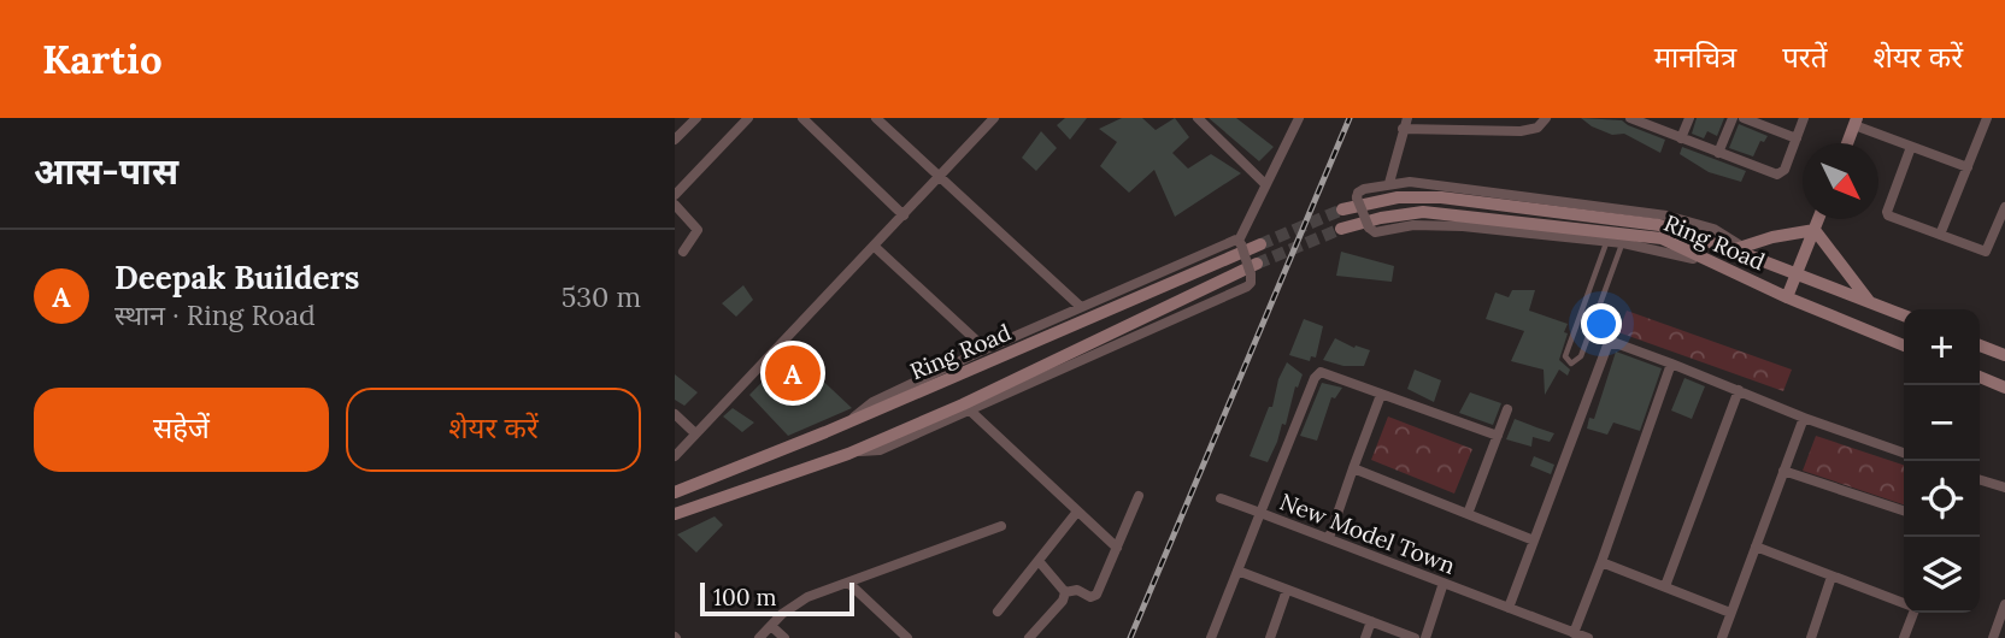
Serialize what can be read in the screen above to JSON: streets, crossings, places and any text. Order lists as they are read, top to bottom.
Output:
{
  "streets": {
    "street": ["Ring Road", "New Model Town"]
  },
  "scale_bar": "100 m",
  "north": "bottom right",
  "page": {
    "header": "Kartio",
    "nav": ["मानचित्र", "परतें", "शेयर करें"],
    "heading": "आस-पास",
    "list": [
      {
        "mark": "A",
        "name": "Deepak Builders",
        "note": "स्थान · Ring Road",
        "value": "530 m"
      }
    ],
    "map_buttons": ["+", "−"],
    "pins": "A",
    "buttons": ["सहेजें", "शेयर करें"],
    "scale": "100 m"
  }
}
